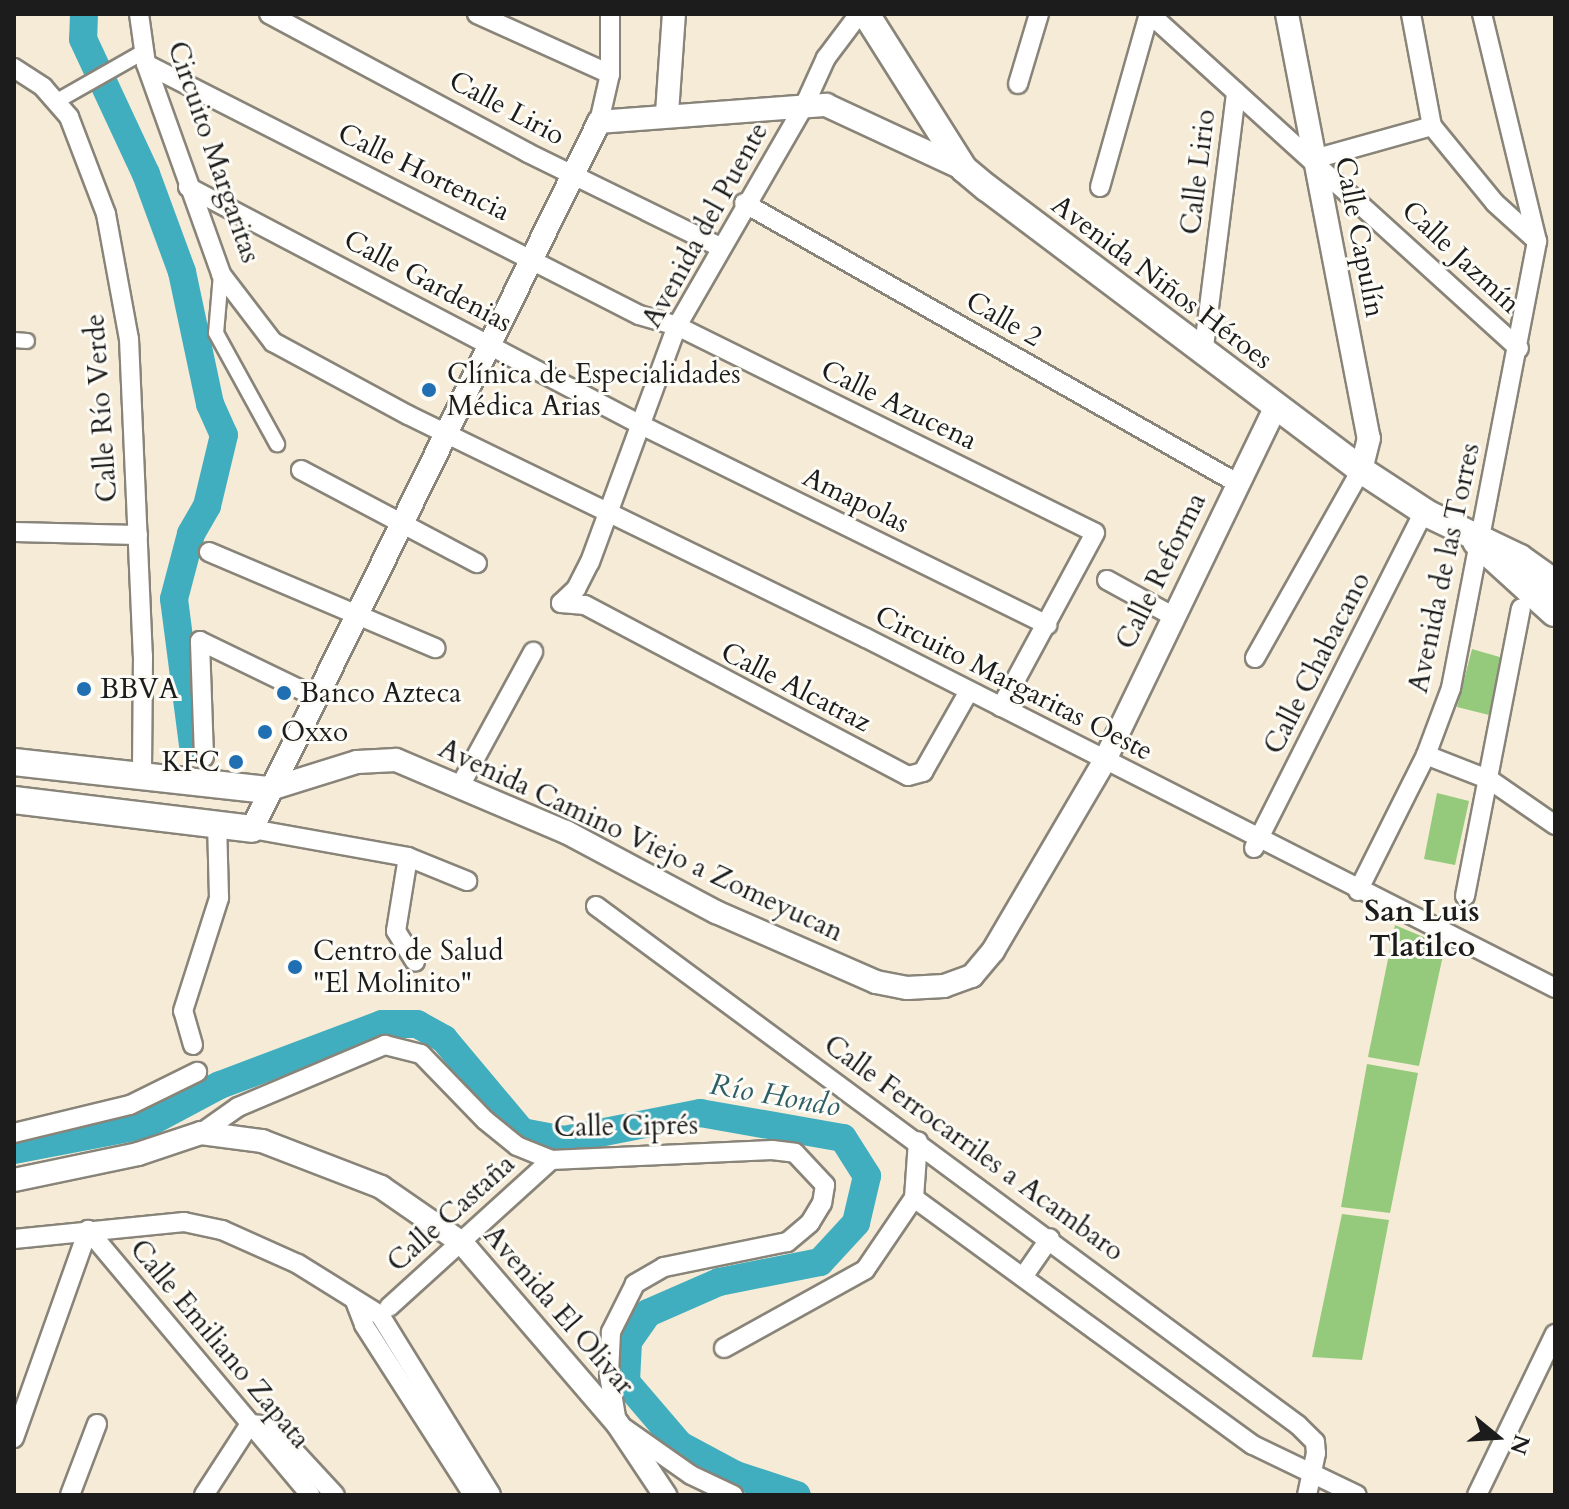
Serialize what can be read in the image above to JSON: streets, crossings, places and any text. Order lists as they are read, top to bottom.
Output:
{
  "streets": {
    "main road": ["Avenida Niños Héroes"],
    "street": [
      "Calle Lirio",
      "Circuito Margaritas",
      "Calle Hortencia",
      "Avenida del Puente",
      "Calle Capulín",
      "Calle Jazmín",
      "Calle Gardenias",
      "Calle 2",
      "Calle Azucena",
      "Calle Río Verde",
      "Amapolas",
      "Avenida de las Torres",
      "Calle Reforma",
      "Calle Chabacano",
      "Circuito Margaritas Oeste",
      "Calle Alcatraz",
      "Avenida Camino Viejo a Zomeyucan",
      "Calle Ciprés",
      "Calle Ferrocarriles a Acambaro",
      "Calle Castaña",
      "Avenida El Olivar",
      "Calle Emiliano Zapata"
    ]
  },
  "crossings": [
    ["Calle Lirio", "Avenida del Puente"],
    ["Calle Lirio", "Calle Jazmín"],
    ["Calle Lirio", "Avenida Niños Héroes"],
    ["Circuito Margaritas", "Calle Hortencia"],
    ["Circuito Margaritas", "Calle Gardenias"],
    ["Circuito Margaritas", "Circuito Margaritas Oeste"],
    ["Calle Hortencia", "Avenida del Puente"],
    ["Calle Hortencia", "Calle Azucena"],
    ["Avenida del Puente", "Calle Gardenias"],
    ["Avenida del Puente", "Calle 2"],
    ["Avenida del Puente", "Calle Azucena"],
    ["Avenida del Puente", "Amapolas"],
    ["Avenida del Puente", "Circuito Margaritas Oeste"],
    ["Avenida del Puente", "Calle Alcatraz"],
    ["Calle Capulín", "Calle Jazmín"],
    ["Calle Capulín", "Avenida Niños Héroes"],
    ["Calle Jazmín", "Avenida de las Torres"],
    ["Calle Gardenias", "Amapolas"],
    ["Avenida Niños Héroes", "Avenida de las Torres"],
    ["Avenida Niños Héroes", "Calle Reforma"],
    ["Avenida Niños Héroes", "Calle Chabacano"],
    ["Calle 2", "Calle Reforma"],
    ["Calle Azucena", "Amapolas"],
    ["Avenida de las Torres", "Circuito Margaritas Oeste"],
    ["Calle Reforma", "Circuito Margaritas Oeste"],
    ["Calle Reforma", "Avenida Camino Viejo a Zomeyucan"],
    ["Calle Chabacano", "Circuito Margaritas Oeste"],
    ["Circuito Margaritas Oeste", "Calle Alcatraz"],
    ["Calle Ciprés", "Calle Castaña"],
    ["Calle Ciprés", "Avenida El Olivar"],
    ["Calle Castaña", "Avenida El Olivar"]
  ],
  "districts": ["San Luis Tlatilco"],
  "water": ["Río Hondo"],
  "places": [
    "Clínica de Especialidades Médica Arias",
    "BBVA",
    "Banco Azteca",
    "Oxxo",
    "KFC",
    "Centro de Salud \"El Molinito\""
  ],
  "north": "right"
}
